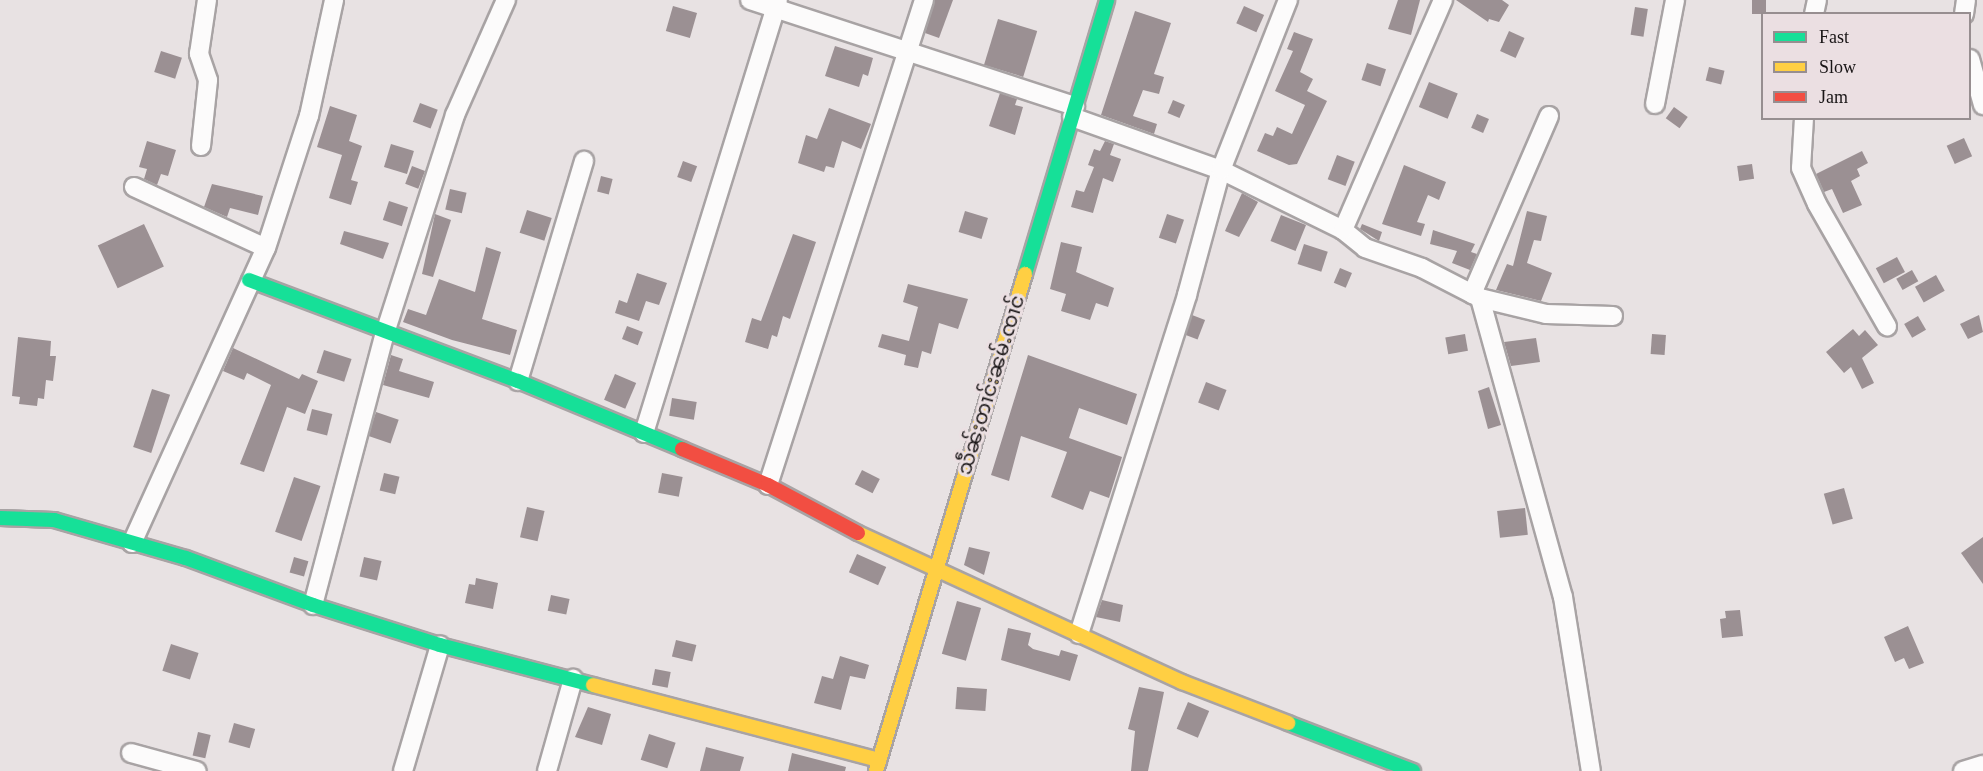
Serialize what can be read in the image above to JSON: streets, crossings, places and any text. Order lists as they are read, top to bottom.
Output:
{
  "streets": {
    "main road": ["သဵၼ်ႈတၢင်းၼမ်ႉၸၢင်"]
  },
  "legend": ["Fast", "Slow", "Jam"]
}
